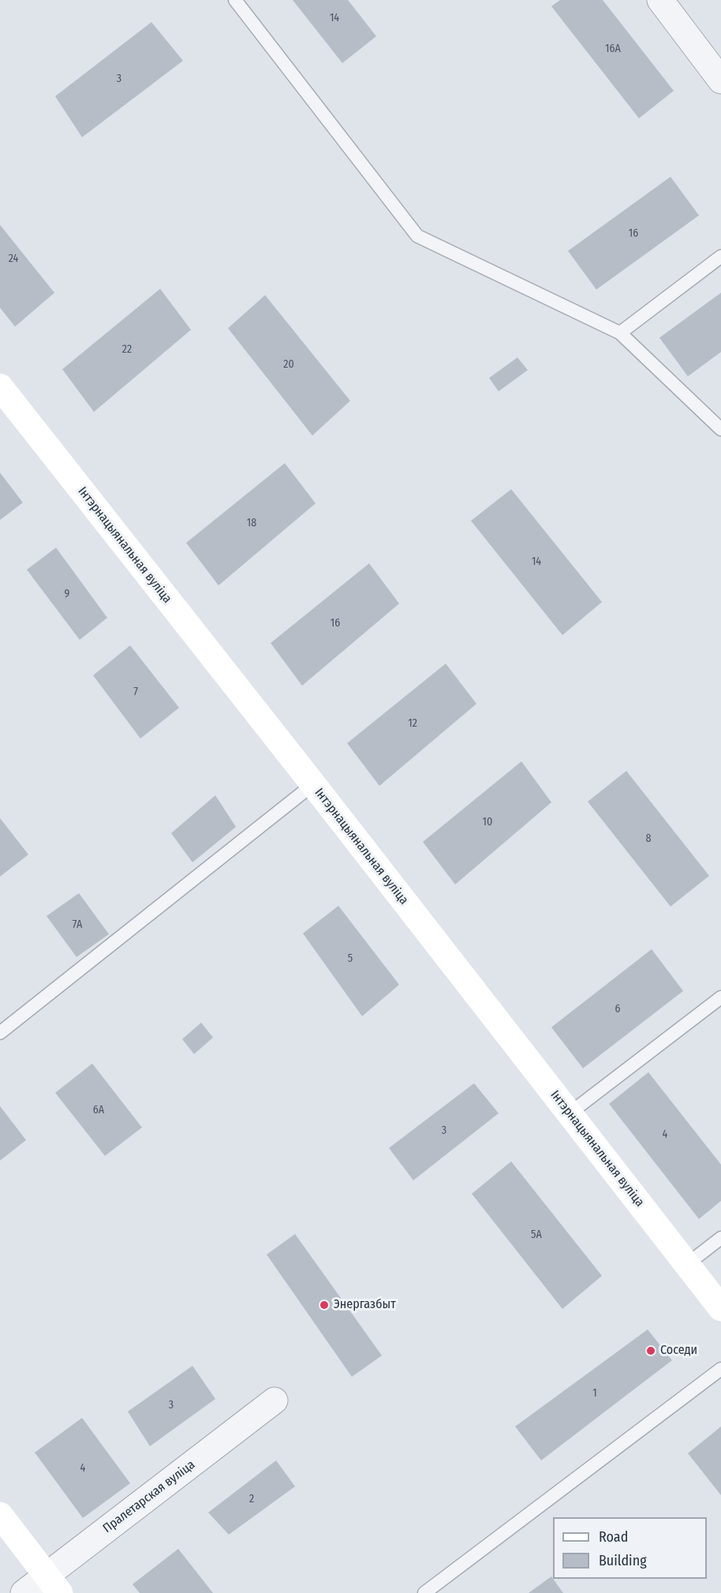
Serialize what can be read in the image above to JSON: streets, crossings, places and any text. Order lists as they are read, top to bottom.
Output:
{
  "streets": {
    "street": ["Інтэрнацыянальная вуліца", "Пралетарская вуліца"]
  },
  "places": ["Энергазбыт", "Соседи"],
  "house_numbers": [
    "14",
    "16А",
    "3",
    "16",
    "24",
    "22",
    "20",
    "18",
    "14",
    "9",
    "16",
    "7",
    "12",
    "10",
    "8",
    "7А",
    "5",
    "6",
    "6А",
    "3",
    "4",
    "5А",
    "1",
    "3",
    "4",
    "2"
  ],
  "legend": ["Road", "Building"]
}
